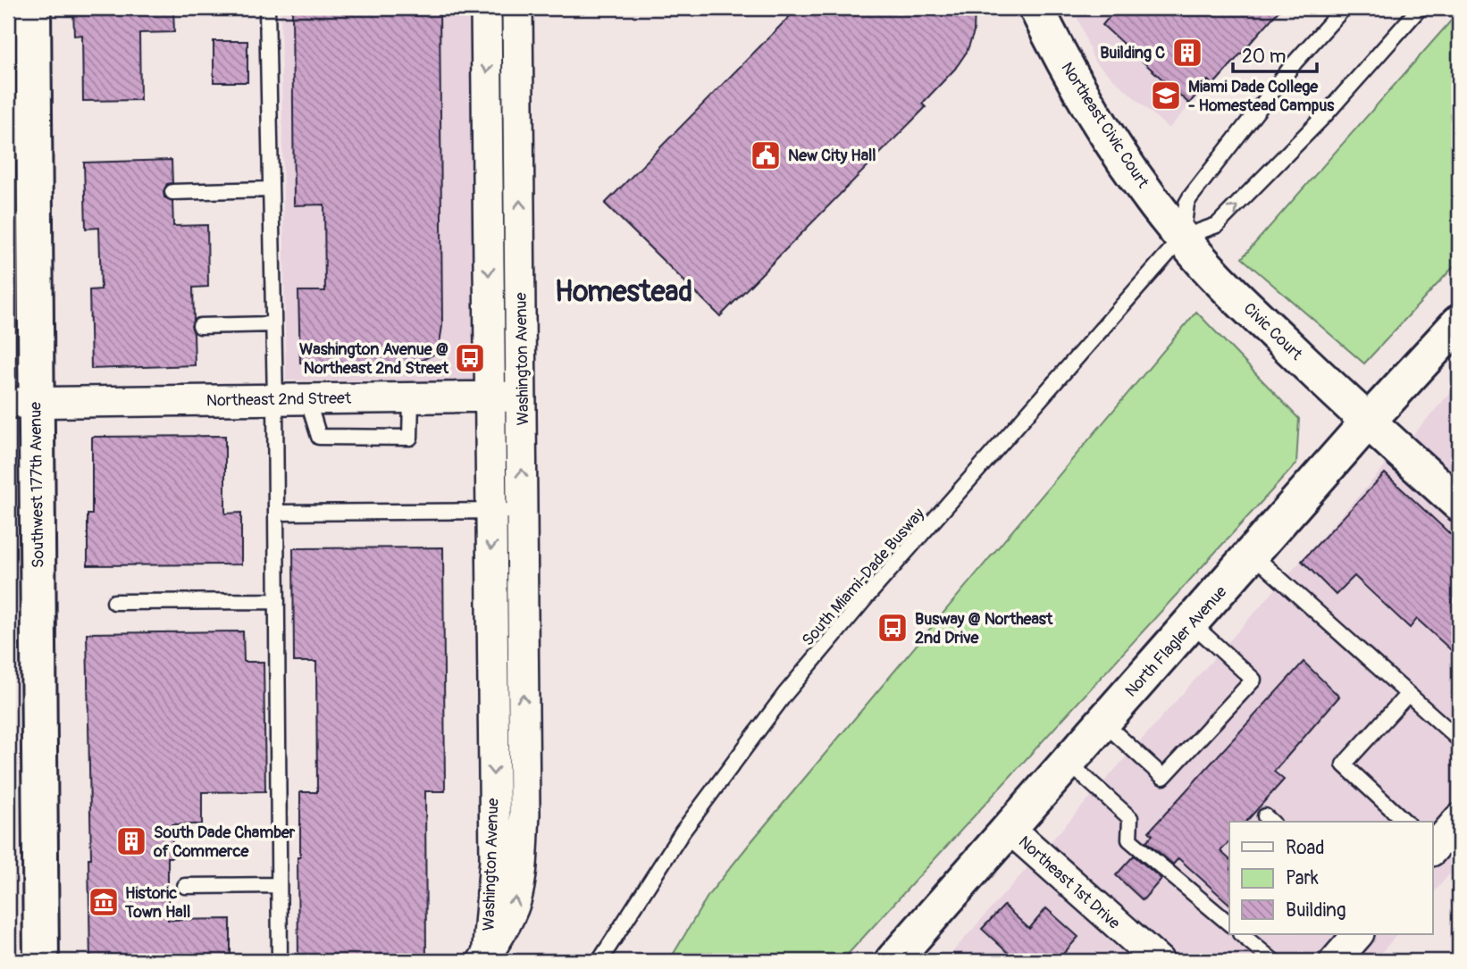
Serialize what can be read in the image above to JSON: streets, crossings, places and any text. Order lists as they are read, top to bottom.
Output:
{
  "streets": {
    "street": [
      "Northeast Civic Court",
      "Civic Court",
      "Washington Avenue",
      "Northeast 2nd Street",
      "Southwest 177th Avenue",
      "North Flagler Avenue",
      "Northeast 1st Drive"
    ],
    "lane": ["South Miami-Dade Busway"]
  },
  "crossings": [
    ["Northeast Civic Court", "Civic Court"],
    ["Northeast Civic Court", "South Miami-Dade Busway"],
    ["Civic Court", "South Miami-Dade Busway"],
    ["Civic Court", "North Flagler Avenue"],
    ["Washington Avenue", "Northeast 2nd Street"],
    ["Northeast 2nd Street", "Southwest 177th Avenue"],
    ["North Flagler Avenue", "Northeast 1st Drive"]
  ],
  "districts": ["Homestead"],
  "places": {
    "building": ["Building C", "South Dade Chamber of Commerce"],
    "school or university": ["Miami Dade College - Homestead Campus"],
    "public building": ["New City Hall"],
    "bus stop": ["Washington Avenue @ Northeast 2nd Street", "Busway @ Northeast 2nd Drive"],
    "museum": ["Historic Town Hall"]
  },
  "legend": ["Road", "Park", "Building"],
  "scale_bar": "20 m"
}
